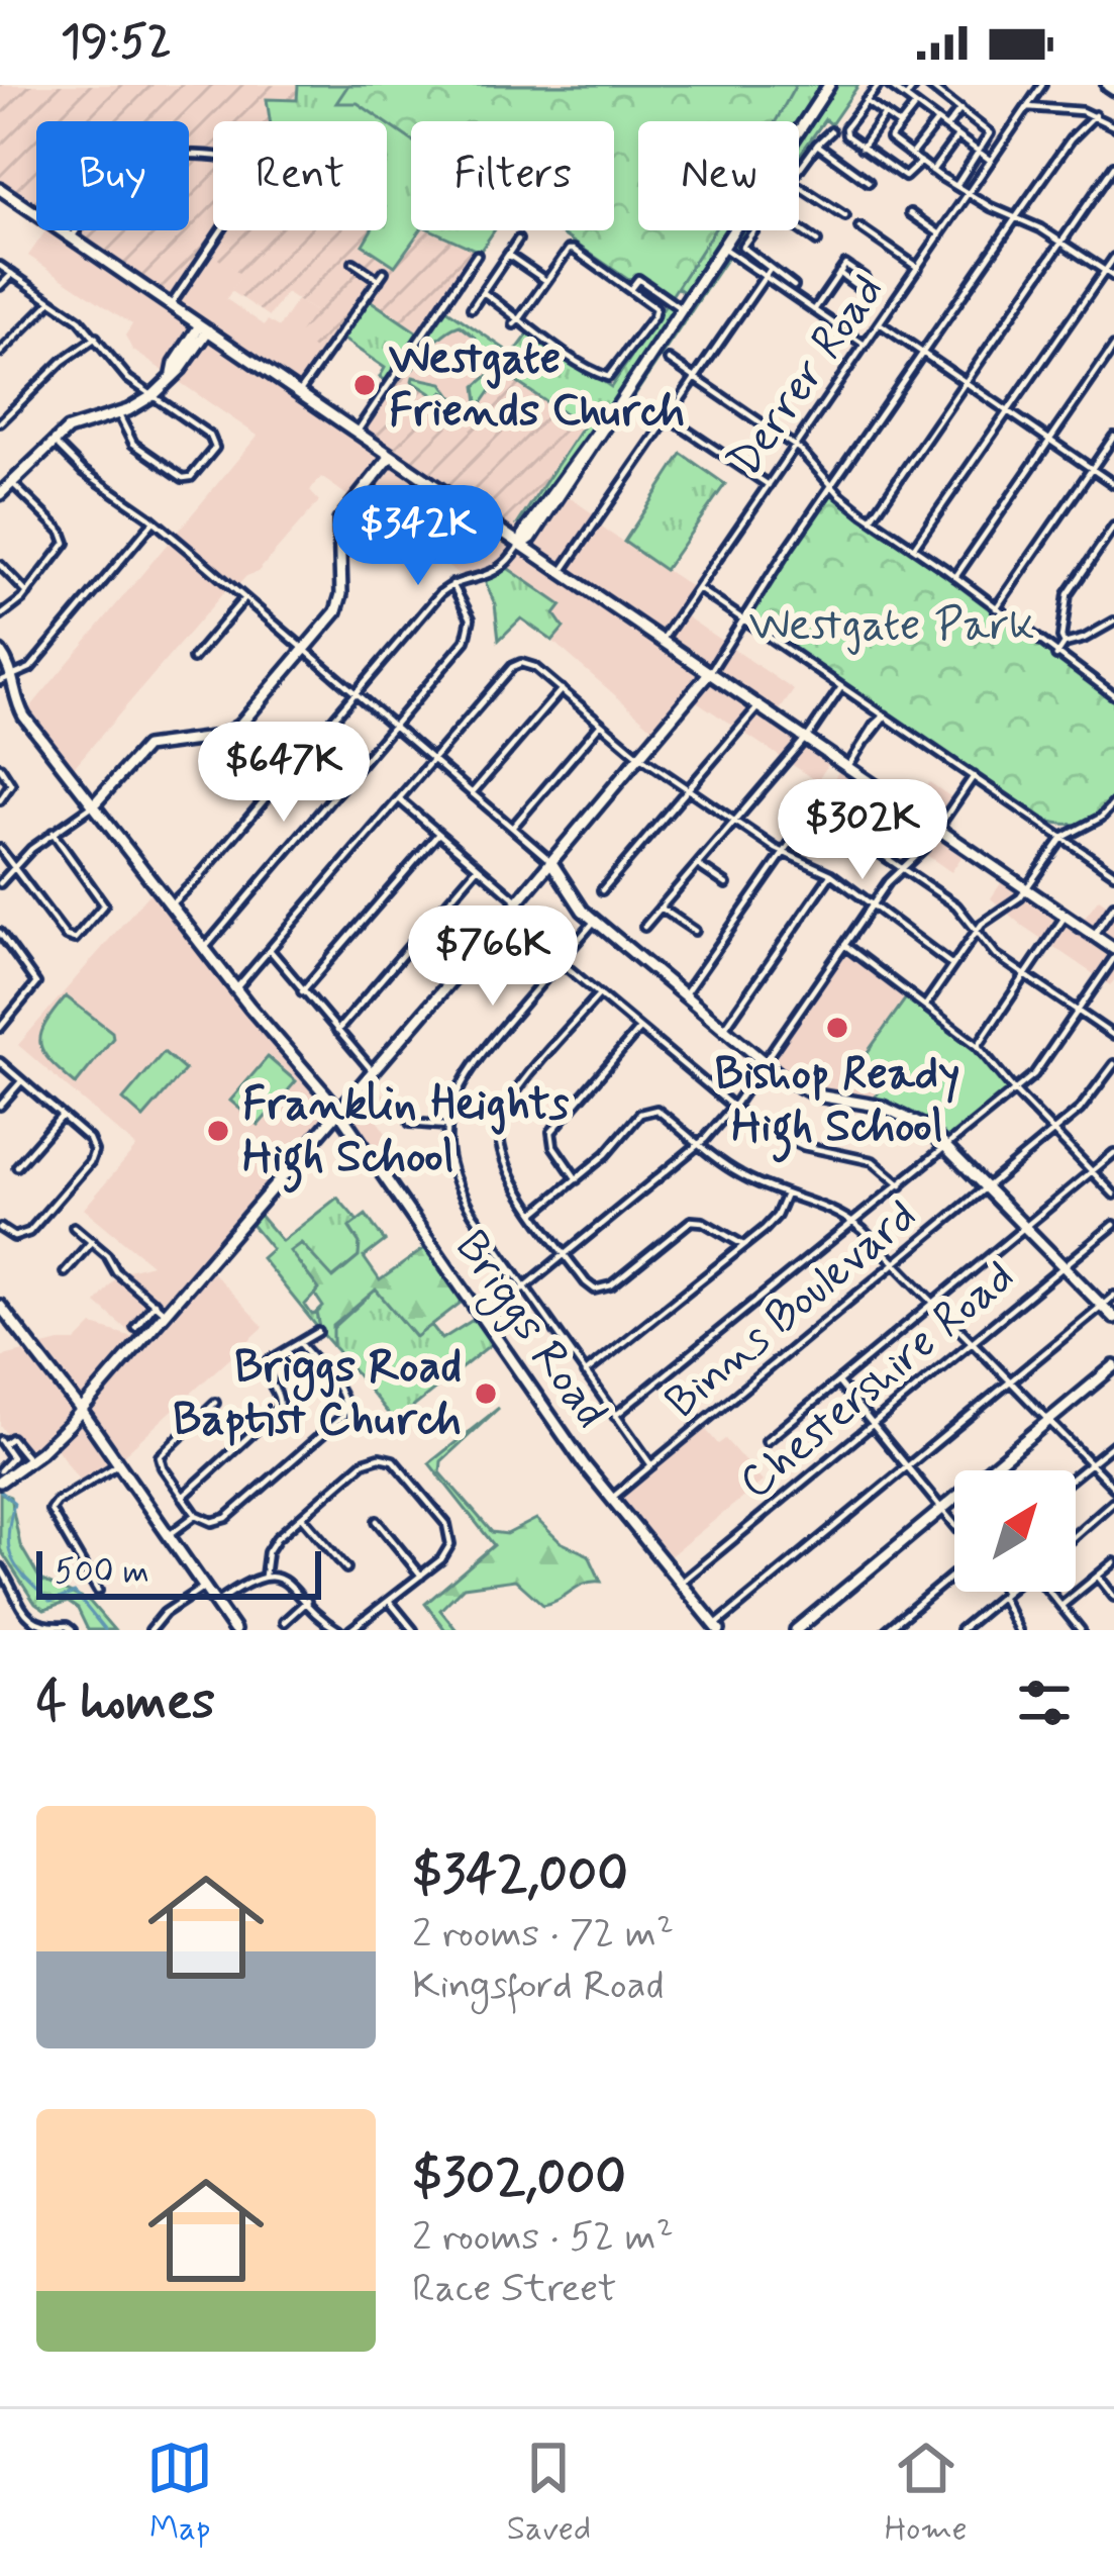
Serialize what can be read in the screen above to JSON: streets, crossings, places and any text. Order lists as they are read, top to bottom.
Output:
{
  "streets": {
    "street": [
      "Derrer Road",
      "Binns Boulevard",
      "Briggs Road",
      "Chestershire Road"
    ]
  },
  "crossings": [
    ["Binns Boulevard", "Briggs Road"],
    ["Briggs Road", "Chestershire Road"]
  ],
  "parks": ["Westgate Park"],
  "places": [
    "Westgate Friends Church",
    "Bishop Ready High School",
    "Franklin Heights High School",
    "Briggs Road Baptist Church"
  ],
  "scale_bar": "500 m",
  "north": "top right",
  "page": {
    "status": "19:52",
    "chip": [
      "Buy",
      "Rent",
      "Filters",
      "New"
    ],
    "price": [
      "$342K",
      "$647K",
      "$302K",
      "$766K"
    ],
    "scale": "500 m",
    "heading": "4 homes",
    "list": [
      {
        "name": "$342,000",
        "note": "2 rooms · 72 m² · Kingsford Road"
      },
      {
        "name": "$302,000",
        "note": "2 rooms · 52 m² · Race Street"
      }
    ],
    "tabs": ["Map", "Saved", "Home"]
  }
}
